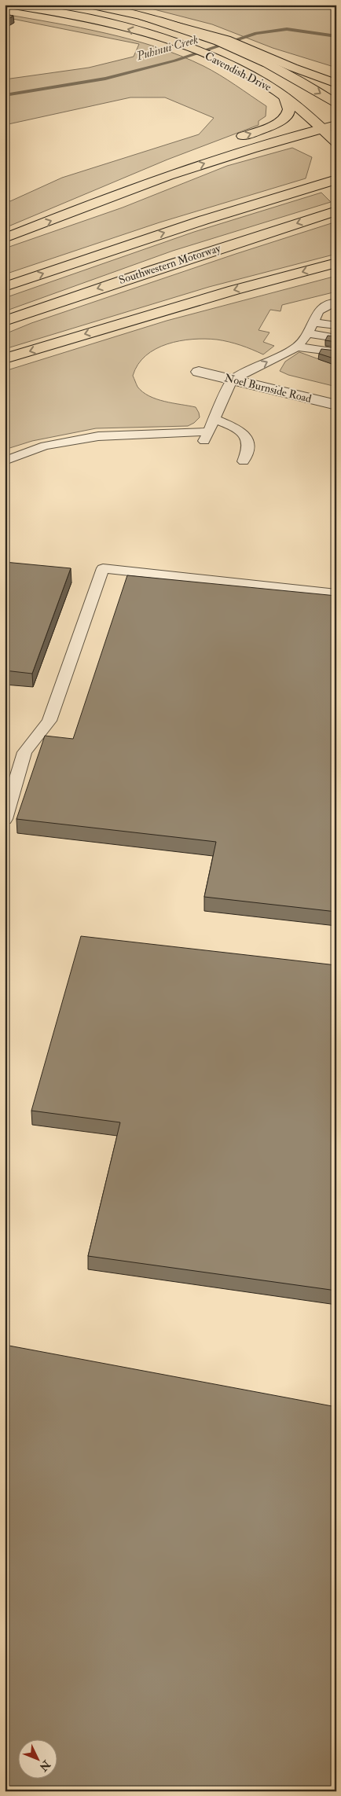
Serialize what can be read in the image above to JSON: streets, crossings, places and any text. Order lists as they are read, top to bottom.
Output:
{
  "streets": {
    "main road": ["Cavendish Drive", "Southwestern Motorway"],
    "street": ["Noel Burnside Road"]
  },
  "water": ["Puhinui Creek"],
  "north": "bottom right"
}
